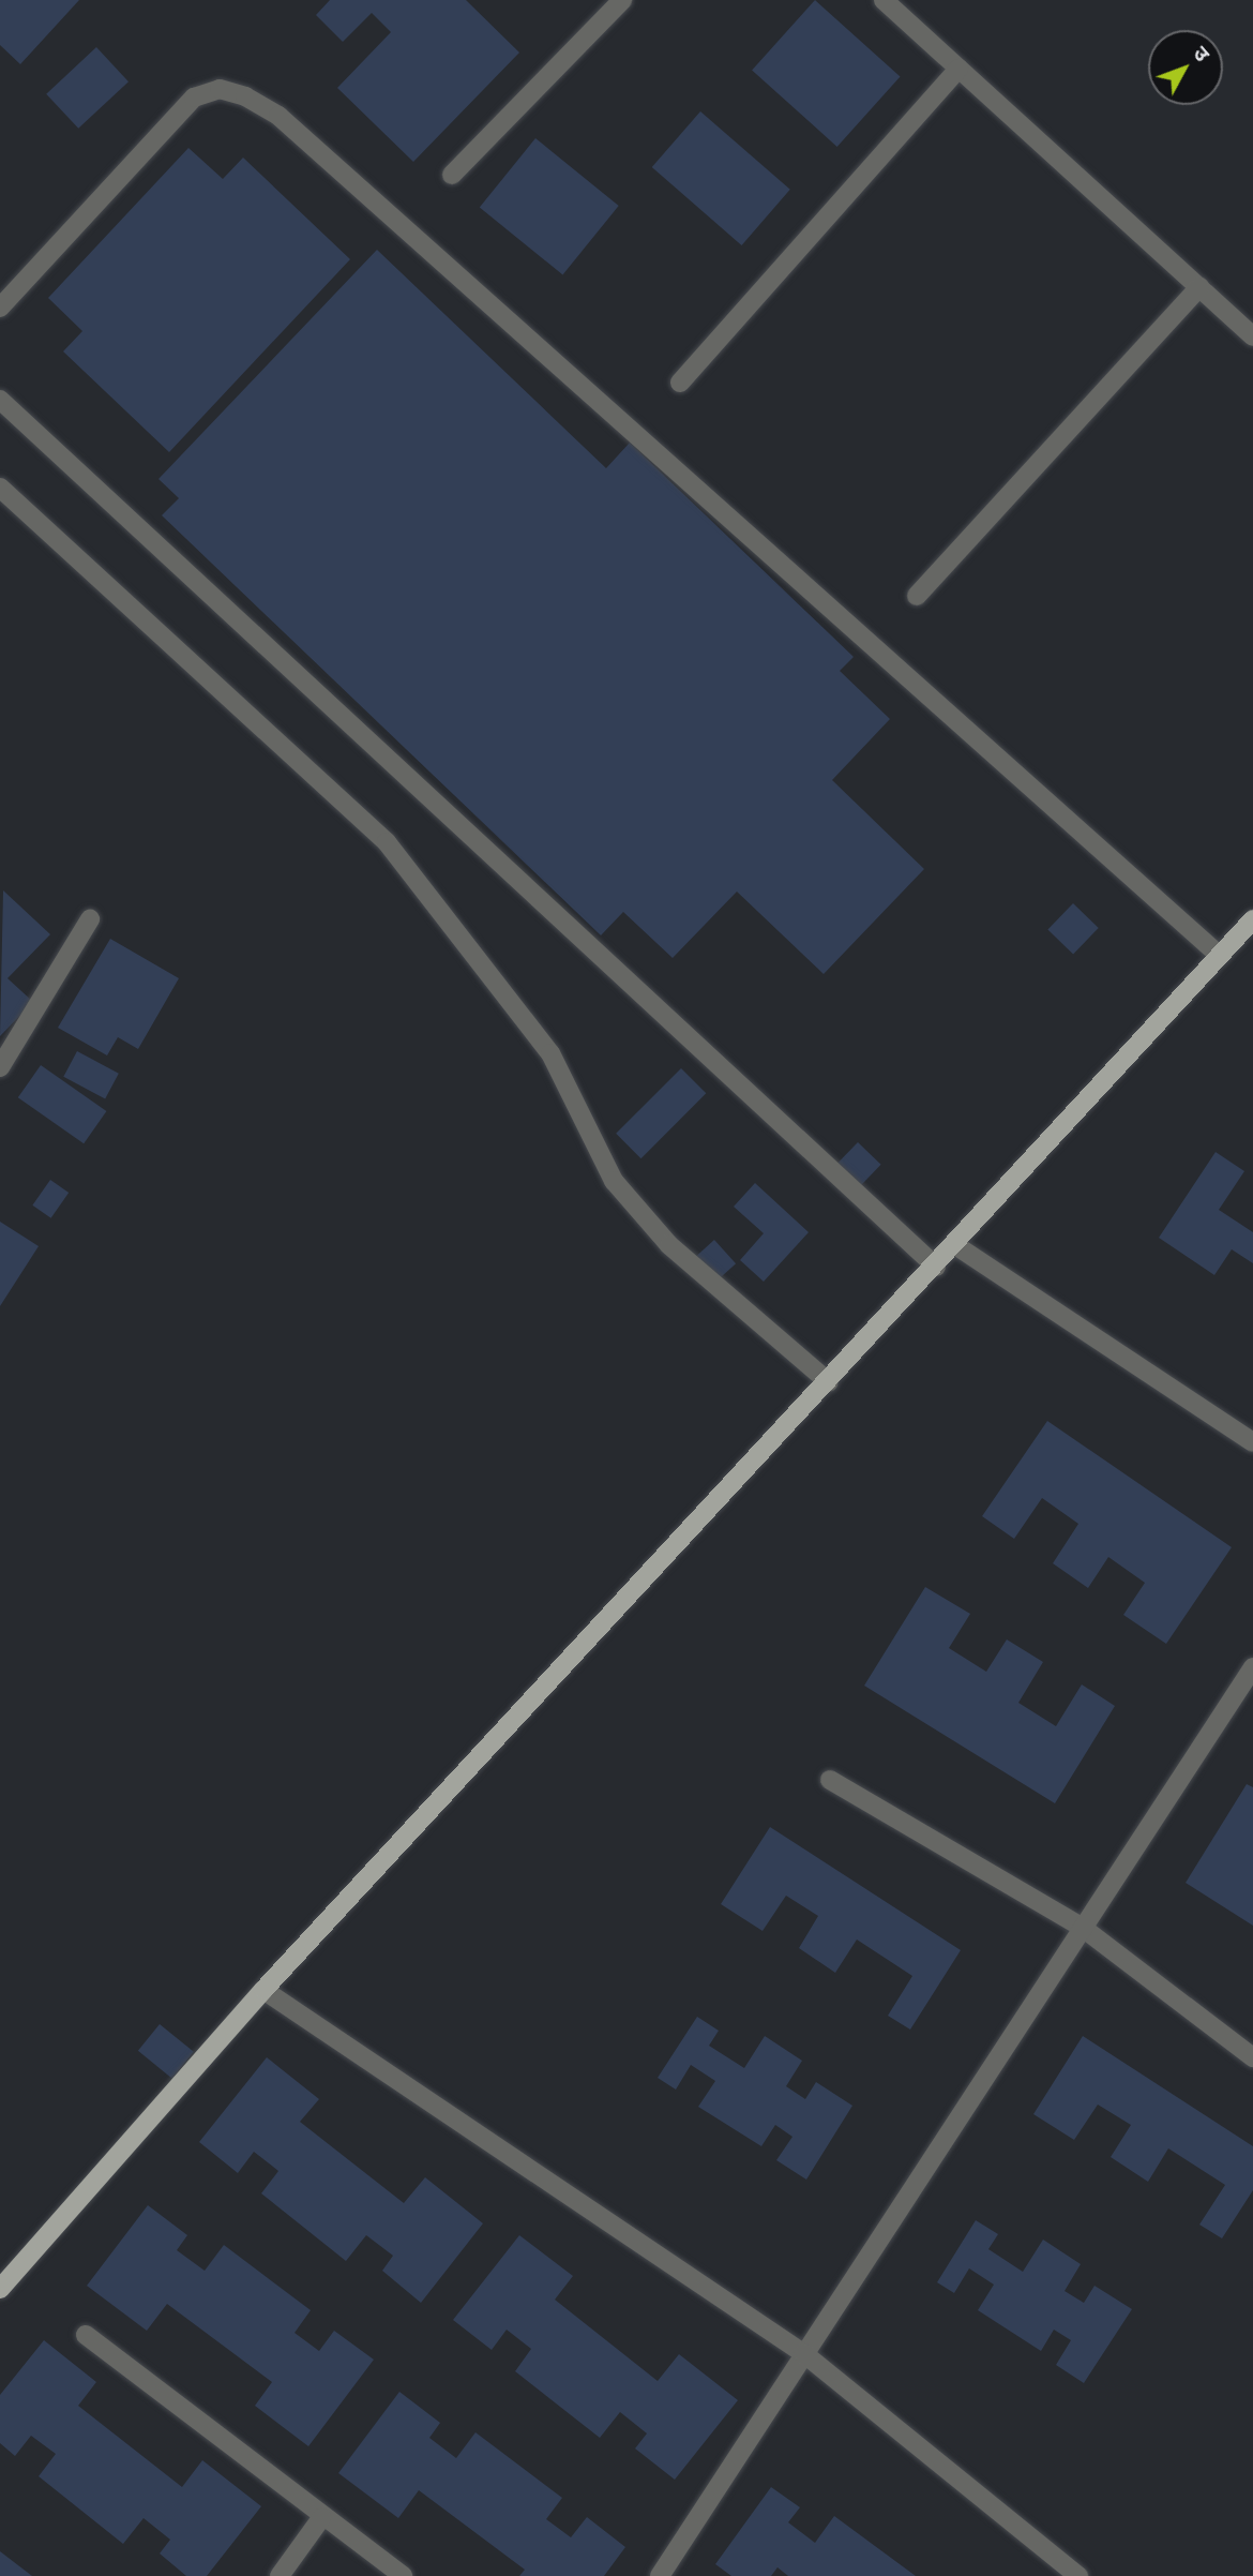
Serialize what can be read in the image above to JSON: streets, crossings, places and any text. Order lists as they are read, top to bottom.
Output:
{
  "north": "top right"
}
